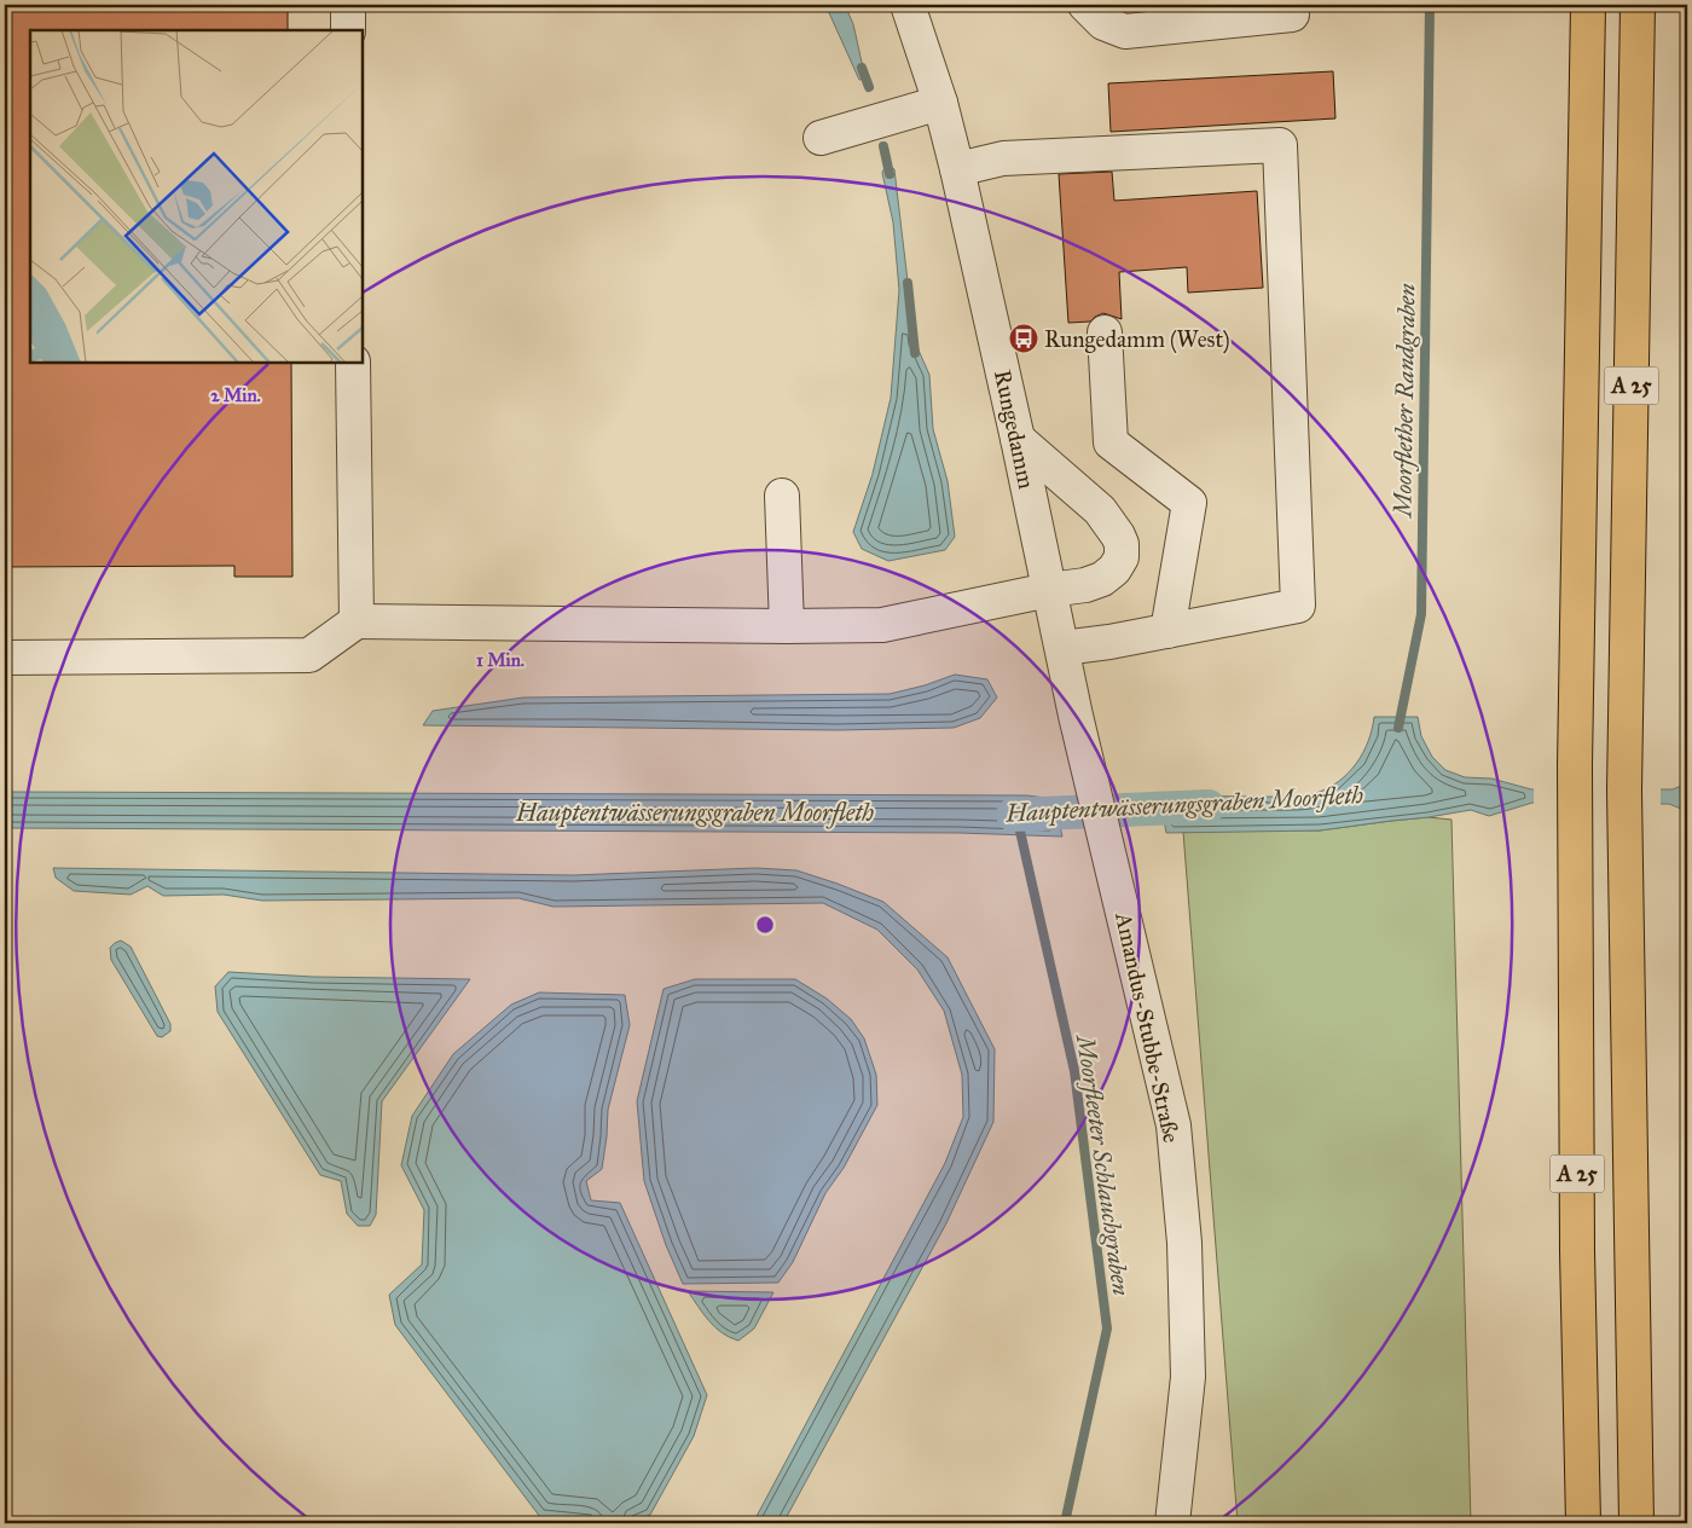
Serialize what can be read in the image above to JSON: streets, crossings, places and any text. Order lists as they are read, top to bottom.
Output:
{
  "streets": {
    "highway": ["A 25"],
    "street": ["Rungedamm", "Amandus-Stubbe-Straße"]
  },
  "crossings": [
    ["Rungedamm", "Amandus-Stubbe-Straße"]
  ],
  "water": ["Moorflether Randgraben", "Hauptentwässerungsgraben Moorfleth", "Moorfleeter Schlauchgraben"],
  "places": {
    "bus stop": ["Rungedamm (West)"]
  },
  "rings": ["2 Min.", "1 Min."]
}
